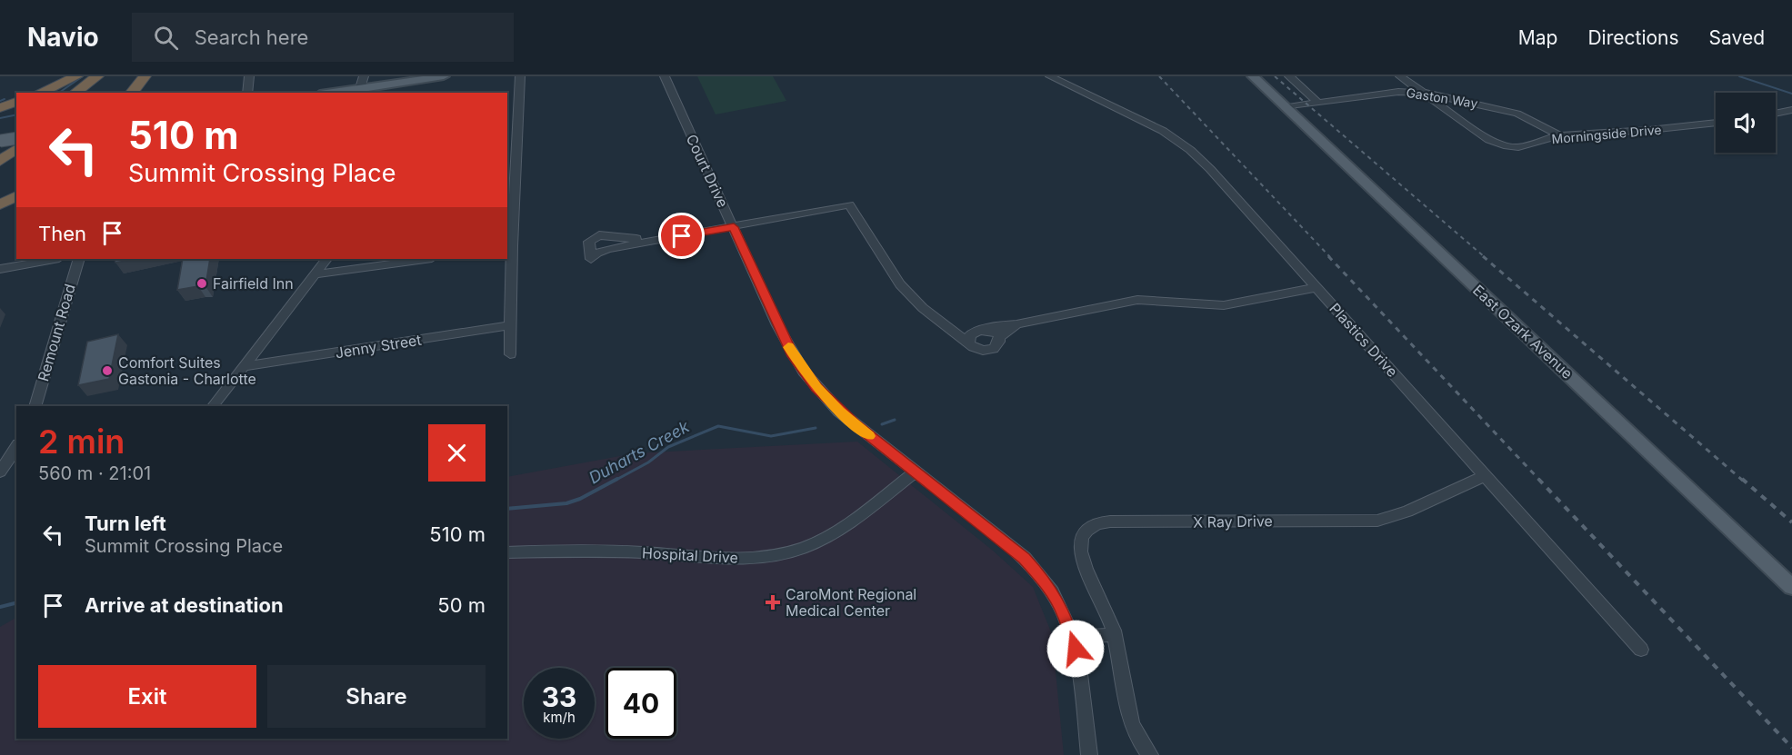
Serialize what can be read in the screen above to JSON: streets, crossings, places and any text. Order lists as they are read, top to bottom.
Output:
{
  "streets": {
    "main road": ["East Ozark Avenue"],
    "street": [
      "Gaston Way",
      "Morningside Drive",
      "Court Drive",
      "Remount Road",
      "Plastics Drive",
      "Jenny Street",
      "X Ray Drive",
      "Hospital Drive"
    ]
  },
  "crossings": [
    ["Gaston Way", "Morningside Drive"],
    ["Gaston Way", "East Ozark Avenue"],
    ["Court Drive", "Hospital Drive"],
    ["Plastics Drive", "X Ray Drive"]
  ],
  "water": ["Duharts Creek"],
  "places": {
    "other": ["Fairfield Inn", "Comfort Suites Gastonia - Charlotte"],
    "health": ["CaroMont Regional Medical Center"]
  },
  "page": {
    "header": "Navio",
    "search": "Search here",
    "nav": ["Map", "Directions", "Saved"],
    "turn": ["510 m", "Summit Crossing Place"],
    "then": "Then",
    "heading": ["2 min", "560 m · 21:01"],
    "list": [
      {
        "name": "Turn left",
        "note": "Summit Crossing Place",
        "value": "510 m"
      },
      {
        "name": "Arrive at destination",
        "value": "50 m"
      }
    ],
    "buttons": ["Exit", "Share"],
    "speed": "33 km/h",
    "limit": "40"
  }
}
